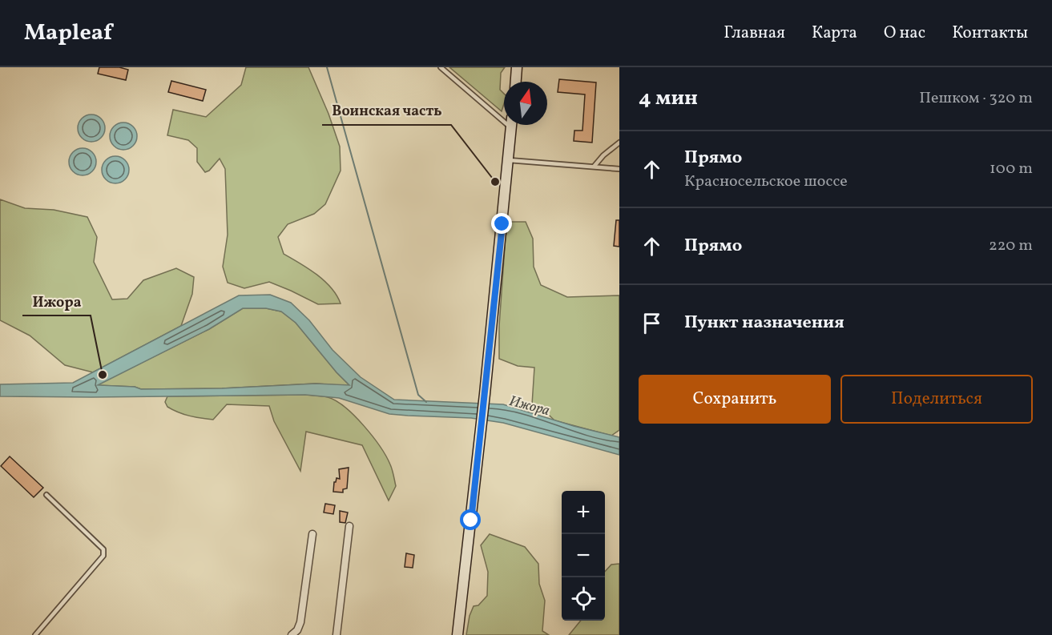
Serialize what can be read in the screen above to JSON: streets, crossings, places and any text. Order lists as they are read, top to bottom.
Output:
{
  "water": ["Ижора"],
  "places": ["Воинская часть", "Ижора"],
  "north": "top",
  "page": {
    "header": "Mapleaf",
    "nav": [
      "Главная",
      "Карта",
      "О нас",
      "Контакты"
    ],
    "heading": ["4 мин", "Пешком · 320 m"],
    "list": [
      ["Прямо", "Красносельское шоссе", "100 m"],
      ["Прямо", "220 m"],
      "Пункт назначения"
    ],
    "buttons": ["Сохранить", "Поделиться"],
    "map_buttons": ["+", "−"]
  }
}
